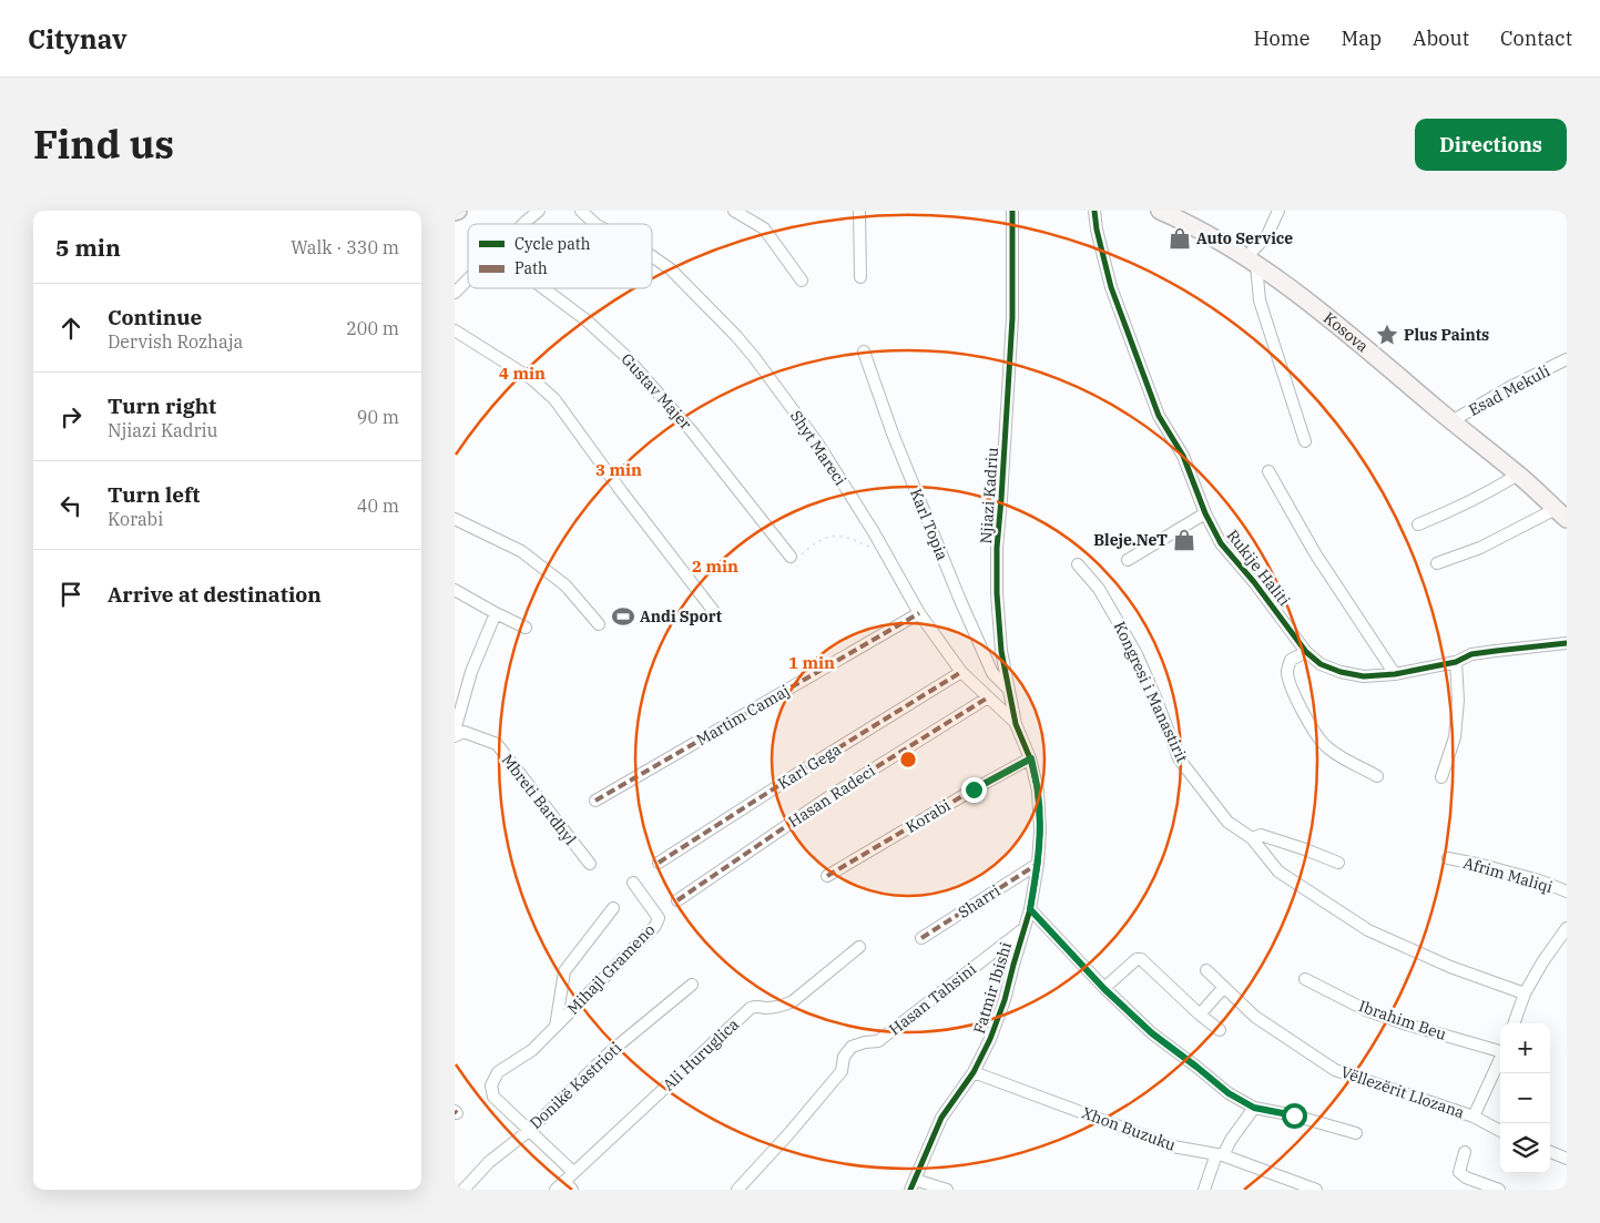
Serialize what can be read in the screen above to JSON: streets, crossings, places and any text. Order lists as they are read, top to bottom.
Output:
{
  "streets": {
    "street": [
      "Kosova",
      "Esad Mekuli",
      "Gustav Majer",
      "Shyt Mareci",
      "Njiazi Kadriu",
      "Karl Topia",
      "Rukije Haliti",
      "Kongresi i Manastirit",
      "Martim Camaj",
      "Karl Gega",
      "Hasan Radeci",
      "Mbreti Bardhyl",
      "Korabi",
      "Afrim Maliqi",
      "Sharri",
      "Mihajl Grameno",
      "Fatmir Ibishi",
      "Hasan Tahsini",
      "Ibrahim Beu",
      "Ali Huruglica",
      "Donikë Kastrioti",
      "Vëllezërit Llozana",
      "Xhon Buzuku"
    ]
  },
  "crossings": [
    ["Kosova", "Esad Mekuli"],
    ["Shyt Mareci", "Njiazi Kadriu"],
    ["Shyt Mareci", "Martim Camaj"],
    ["Shyt Mareci", "Karl Gega"],
    ["Shyt Mareci", "Hasan Radeci"],
    ["Njiazi Kadriu", "Karl Topia"],
    ["Njiazi Kadriu", "Korabi"],
    ["Njiazi Kadriu", "Sharri"],
    ["Njiazi Kadriu", "Fatmir Ibishi"],
    ["Mihajl Grameno", "Ali Huruglica"],
    ["Mihajl Grameno", "Donikë Kastrioti"],
    ["Fatmir Ibishi", "Hasan Tahsini"],
    ["Fatmir Ibishi", "Xhon Buzuku"]
  ],
  "places": {
    "shop": ["Auto Service", "Bleje.NeT"],
    "place": ["Plus Paints"],
    "sports": ["Andi Sport"]
  },
  "legend": ["Cycle path", "Path"],
  "page": {
    "header": "Citynav",
    "nav": [
      "Home",
      "Map",
      "About",
      "Contact"
    ],
    "title": "Find us",
    "buttons": "Directions",
    "heading": ["5 min", "Walk · 330 m"],
    "list": [
      ["Continue", "Dervish Rozhaja", "200 m"],
      ["Turn right", "Njiazi Kadriu", "90 m"],
      ["Turn left", "Korabi", "40 m"],
      "Arrive at destination"
    ],
    "map_buttons": ["+", "−"]
  },
  "rings": [
    "4 min",
    "3 min",
    "2 min",
    "1 min"
  ]
}
